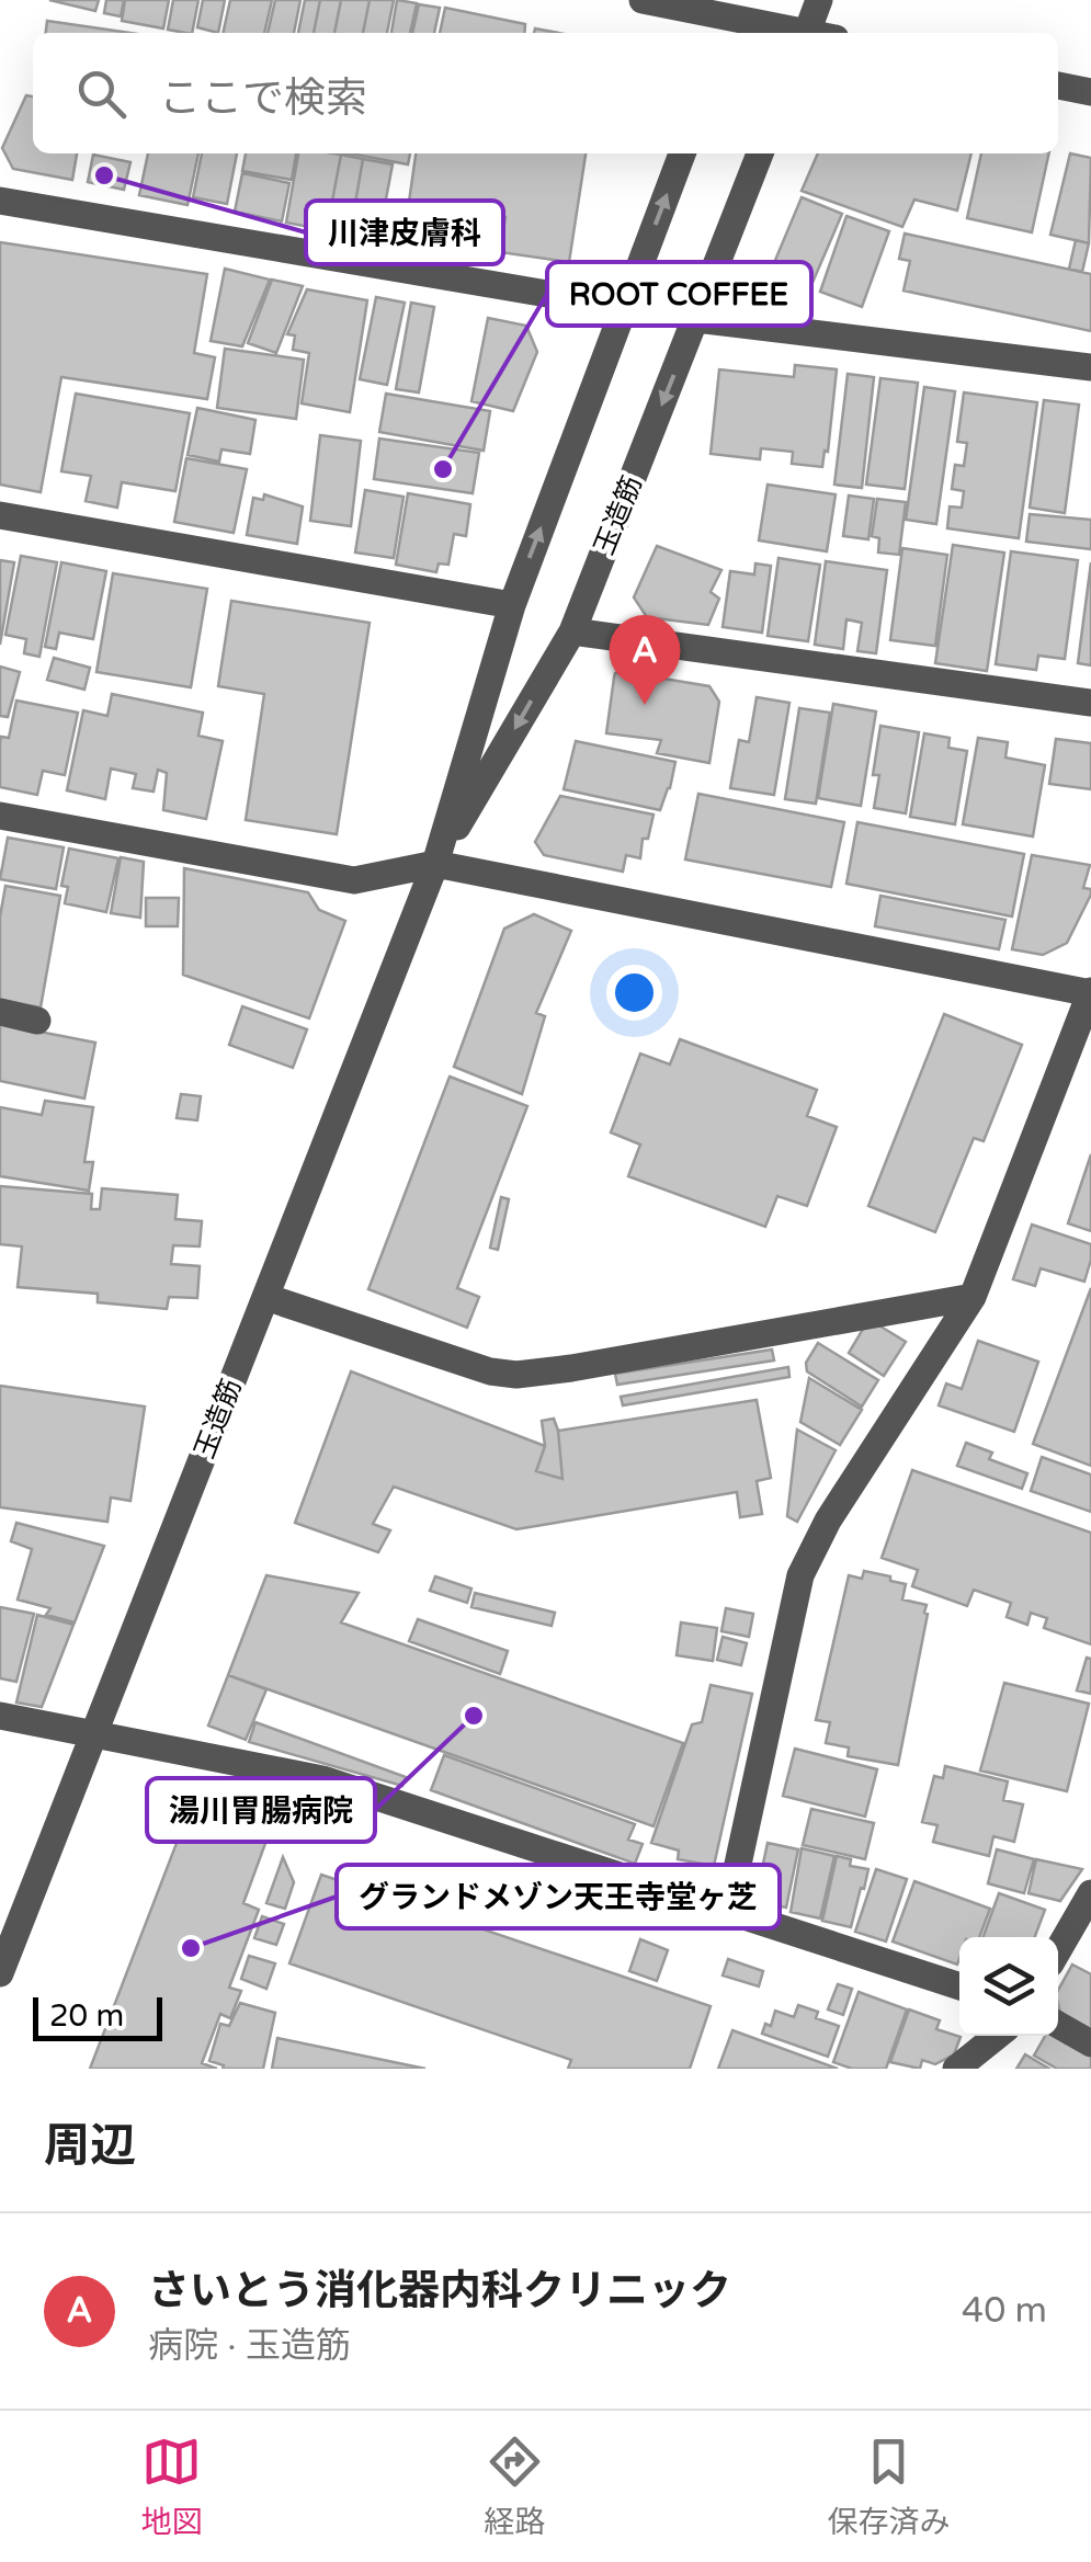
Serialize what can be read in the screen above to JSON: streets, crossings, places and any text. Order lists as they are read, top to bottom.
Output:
{
  "streets": {
    "street": ["玉造筋"]
  },
  "places": [
    "川津皮膚科",
    "ROOT COFFEE",
    "湯川胃腸病院",
    "グランドメゾン天王寺堂ヶ芝"
  ],
  "scale_bar": "20 m",
  "page": {
    "search": "ここで検索",
    "pins": "A",
    "scale": "20 m",
    "heading": "周辺",
    "list": [
      {
        "mark": "A",
        "name": "さいとう消化器内科クリニック",
        "note": "病院 · 玉造筋",
        "value": "40 m"
      }
    ],
    "nav": ["地図", "経路", "保存済み"]
  }
}
